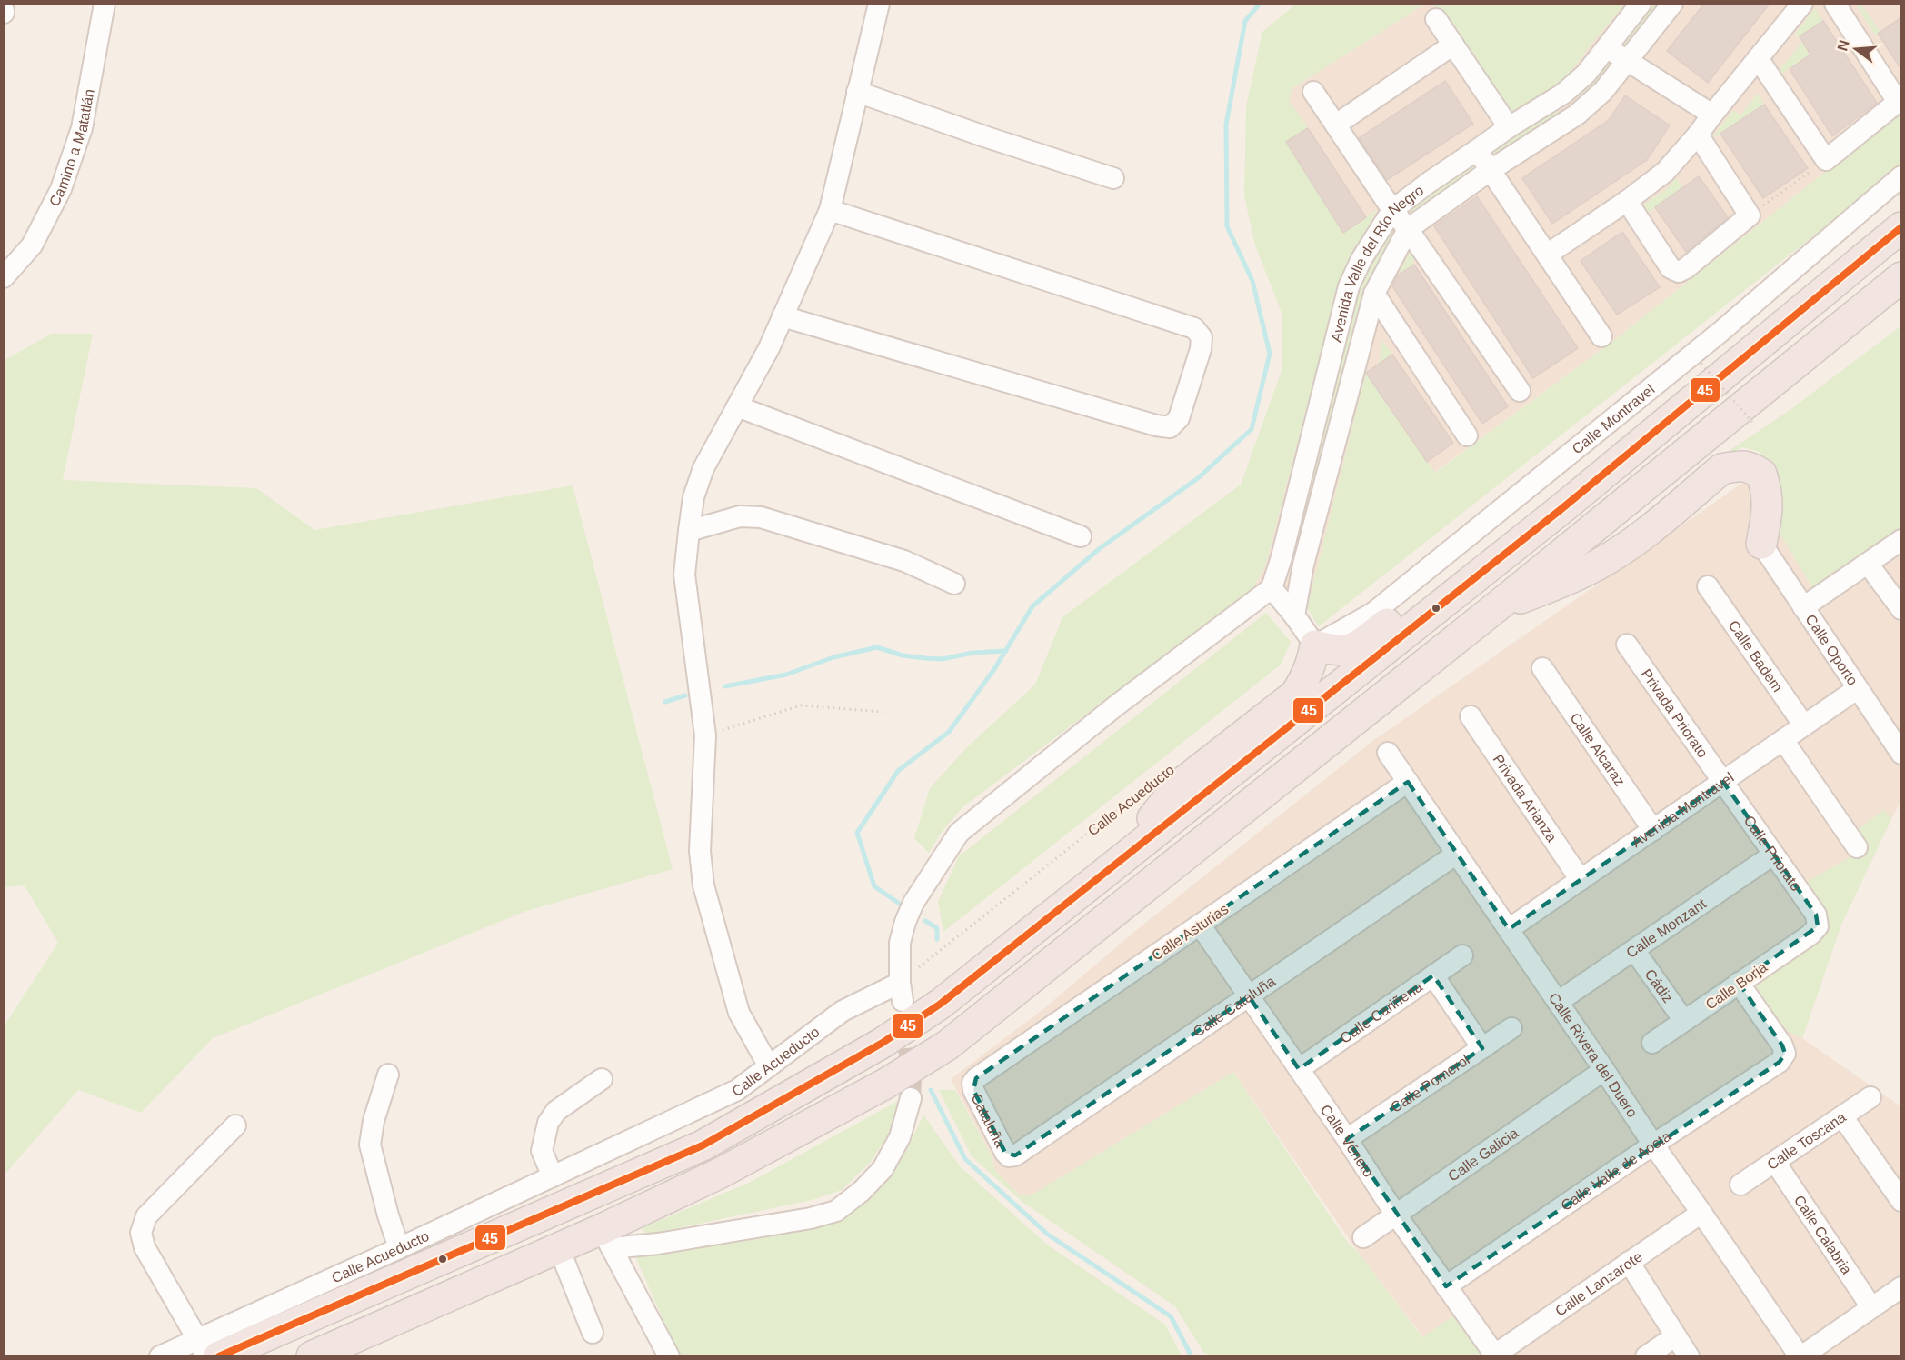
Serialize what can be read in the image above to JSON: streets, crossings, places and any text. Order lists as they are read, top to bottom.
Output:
{
  "streets": {
    "street": [
      "Camino a Matatlán",
      "Avenida Valle del Río Negro",
      "Calle Montravel",
      "Calle Oporto",
      "Calle Badem",
      "Privada Priorato",
      "Calle Alcaraz",
      "Privada Arianza",
      "Calle Acueducto",
      "Avenida Montravel",
      "Calle Priorato",
      "Calle Monzant",
      "Calle Asturias",
      "Cádiz",
      "Calle Borja",
      "Calle Cataluña",
      "Calle Cariñena",
      "Calle Rivera del Duero",
      "Calle Pomerol",
      "Cataluña",
      "Calle Véneto",
      "Calle Toscana",
      "Calle Galicia",
      "Calle Valle de Aosta",
      "Calle Calabria",
      "Calle Lanzarote"
    ]
  },
  "crossings": [
    ["Calle Oporto", "Avenida Montravel"],
    ["Calle Badem", "Avenida Montravel"],
    ["Privada Priorato", "Avenida Montravel"],
    ["Privada Priorato", "Calle Priorato"],
    ["Calle Alcaraz", "Avenida Montravel"],
    ["Privada Arianza", "Avenida Montravel"],
    ["Avenida Montravel", "Calle Priorato"],
    ["Avenida Montravel", "Calle Rivera del Duero"],
    ["Calle Priorato", "Calle Monzant"],
    ["Calle Priorato", "Calle Borja"],
    ["Calle Monzant", "Cádiz"],
    ["Calle Monzant", "Calle Rivera del Duero"],
    ["Calle Asturias", "Calle Rivera del Duero"],
    ["Calle Asturias", "Cataluña"],
    ["Calle Asturias", "Calle Véneto"],
    ["Cádiz", "Calle Borja"],
    ["Calle Borja", "Calle Valle de Aosta"],
    ["Calle Cataluña", "Calle Rivera del Duero"],
    ["Calle Cataluña", "Cataluña"],
    ["Calle Cataluña", "Calle Véneto"],
    ["Calle Cariñena", "Calle Véneto"],
    ["Calle Rivera del Duero", "Calle Galicia"],
    ["Calle Rivera del Duero", "Calle Valle de Aosta"],
    ["Calle Rivera del Duero", "Calle Lanzarote"],
    ["Calle Pomerol", "Calle Véneto"],
    ["Calle Véneto", "Calle Galicia"],
    ["Calle Véneto", "Calle Valle de Aosta"],
    ["Calle Véneto", "Calle Lanzarote"],
    ["Calle Toscana", "Calle Calabria"]
  ],
  "lines": ["transit line 45"],
  "north": "left"
}
